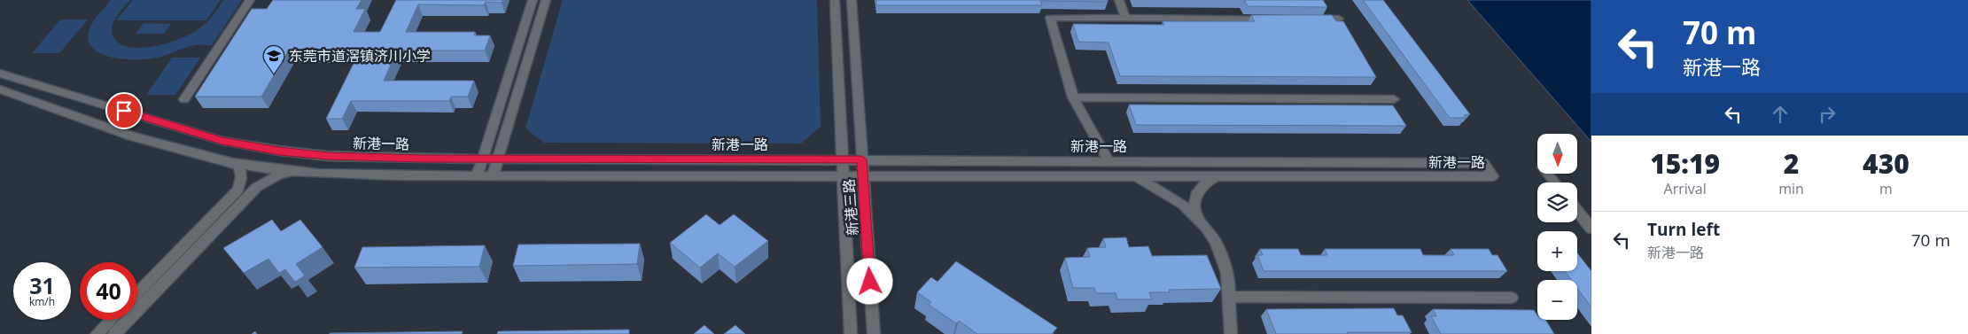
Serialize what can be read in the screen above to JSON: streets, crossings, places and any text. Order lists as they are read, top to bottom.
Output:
{
  "streets": {
    "street": ["新港一路", "新港三路"]
  },
  "crossings": [
    ["新港一路", "新港三路"]
  ],
  "places": {
    "school or university": ["东莞市道滘镇济川小学"]
  },
  "north": "bottom",
  "page": {
    "turn": ["70 m", "新港一路"],
    "map_buttons": ["+", "−"],
    "eta": [
      "15:19",
      "Arrival",
      "2",
      "min",
      "430",
      "m"
    ],
    "list": [
      {
        "name": "Turn left",
        "note": "新港一路",
        "value": "70 m"
      }
    ],
    "speed": "31 km/h",
    "limit": "40"
  }
}
